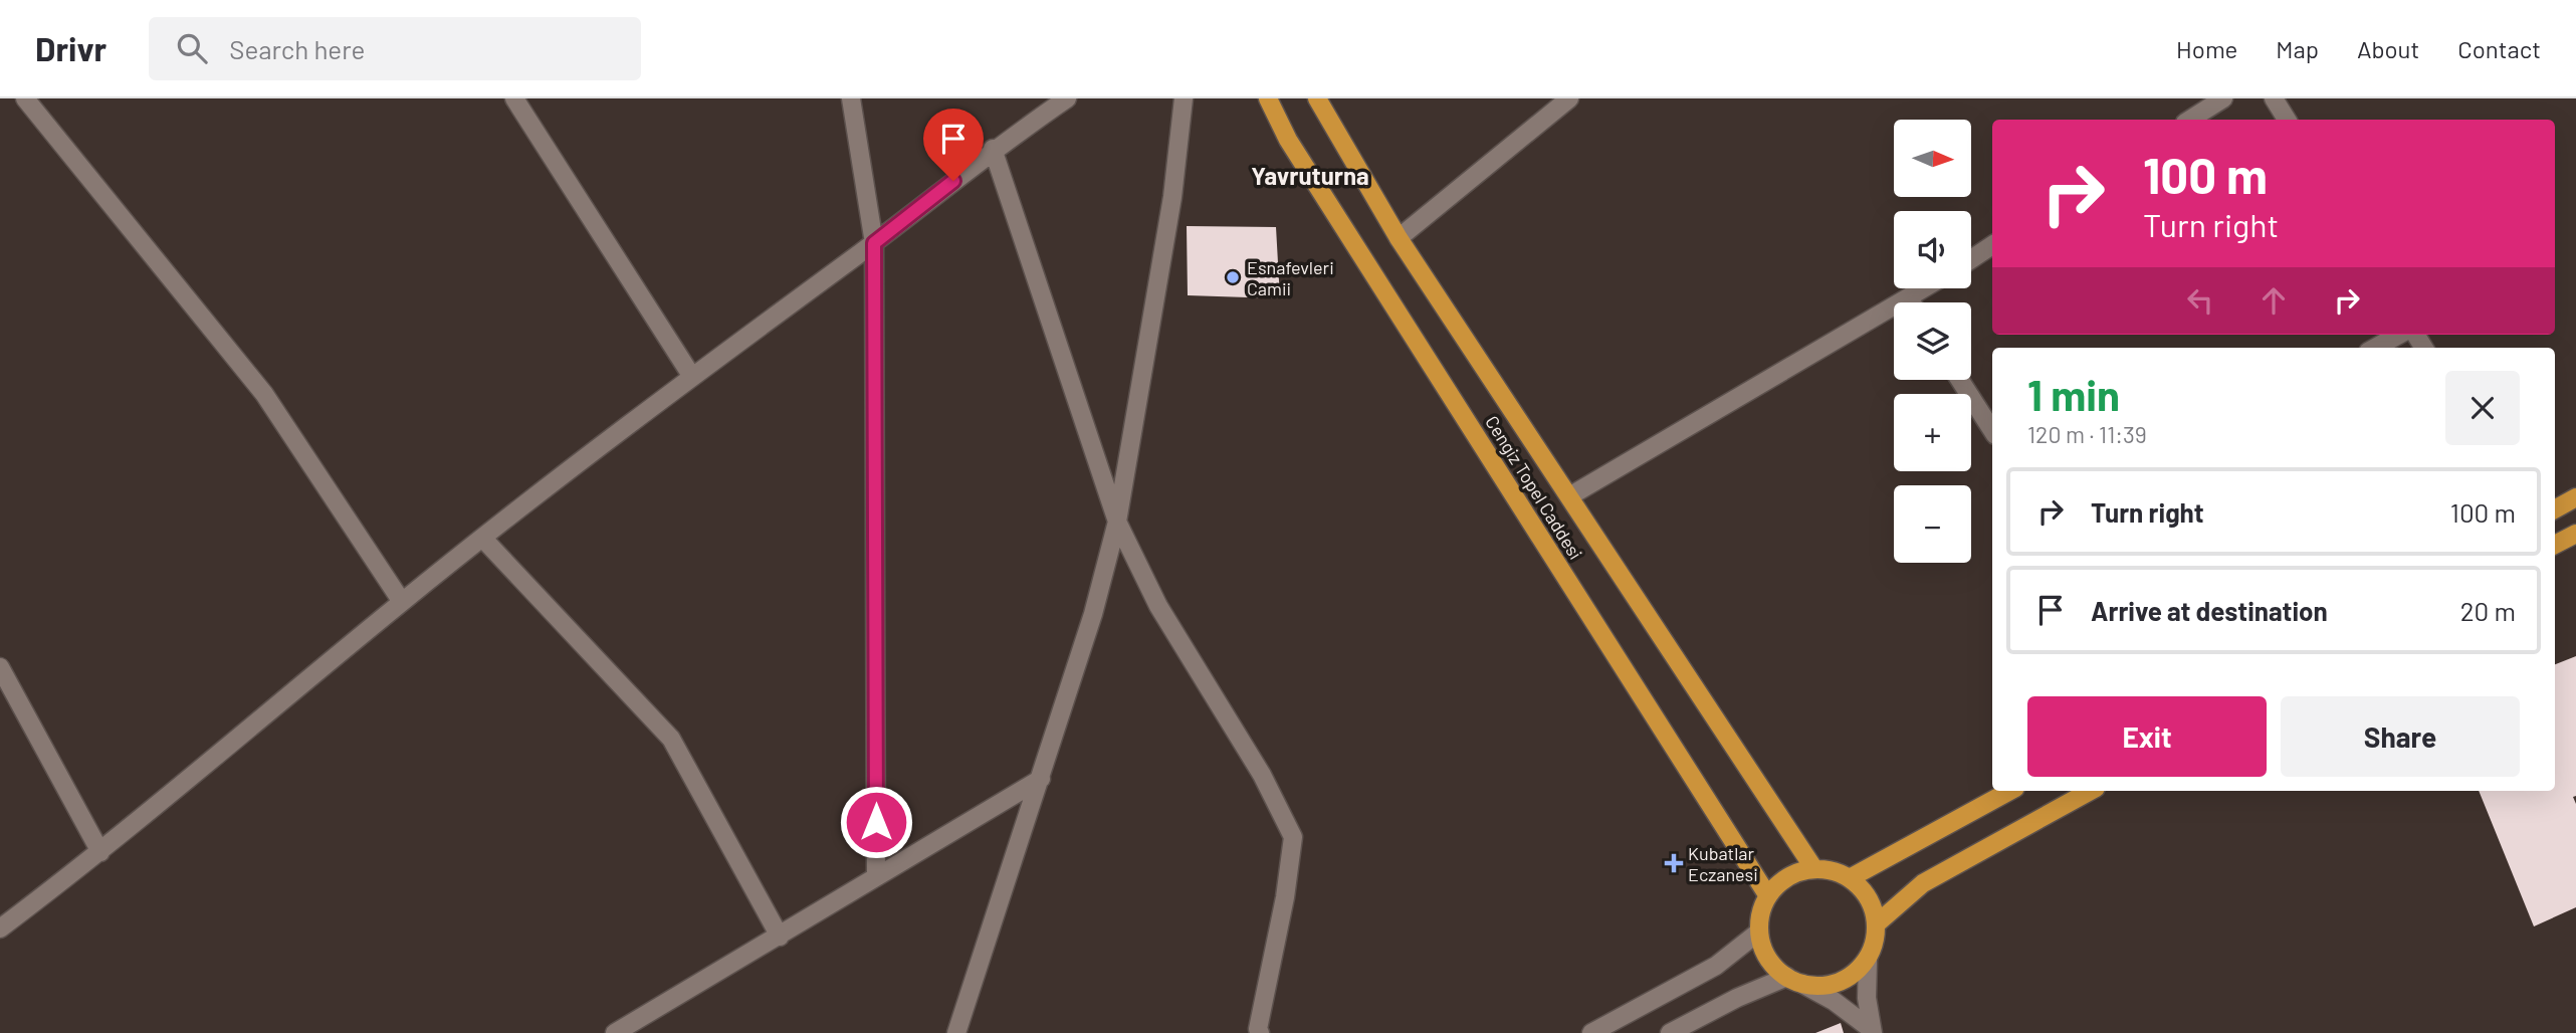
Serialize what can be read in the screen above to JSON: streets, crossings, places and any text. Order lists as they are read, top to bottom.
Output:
{
  "streets": {
    "main road": ["Cengiz Topel Caddesi"]
  },
  "districts": ["Yavruturna"],
  "places": {
    "other": ["Esnafevleri Camii"],
    "health": ["Kubatlar Eczanesi"]
  },
  "north": "right",
  "page": {
    "header": "Drivr",
    "search": "Search here",
    "nav": [
      "Home",
      "Map",
      "About",
      "Contact"
    ],
    "map_buttons": ["+", "−"],
    "turn": ["100 m", "Turn right"],
    "heading": ["1 min", "120 m · 11:39"],
    "list": [
      {
        "name": "Turn right",
        "value": "100 m"
      },
      {
        "name": "Arrive at destination",
        "value": "20 m"
      }
    ],
    "buttons": ["Exit", "Share"]
  }
}
